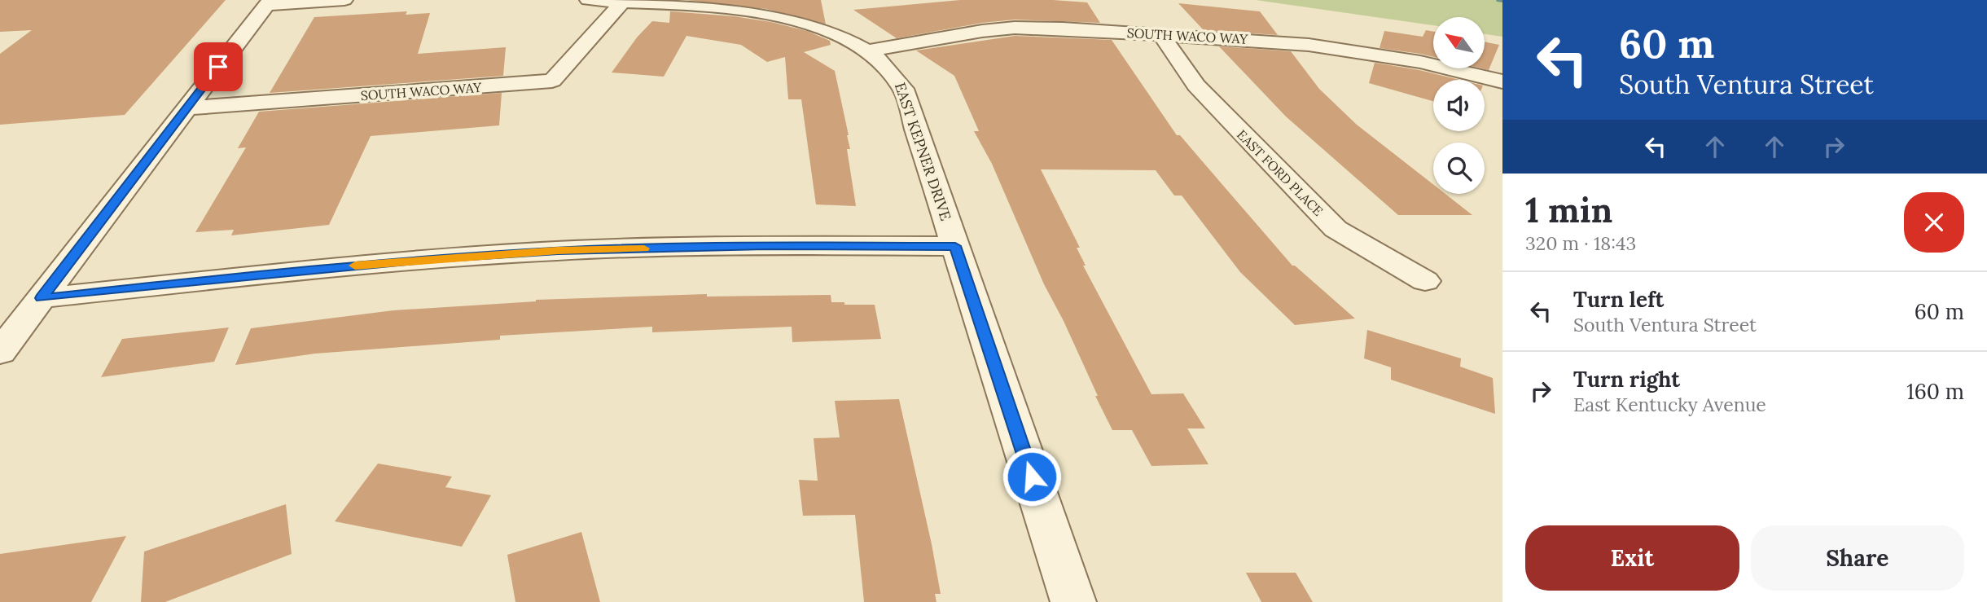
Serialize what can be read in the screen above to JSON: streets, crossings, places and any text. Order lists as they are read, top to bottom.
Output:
{
  "streets": {
    "street": ["SOUTH WACO WAY", "EAST KEPNER DRIVE", "EAST FORD PLACE"]
  },
  "crossings": [
    ["SOUTH WACO WAY", "EAST KEPNER DRIVE"],
    ["SOUTH WACO WAY", "EAST FORD PLACE"]
  ],
  "north": "top left",
  "page": {
    "turn": ["60 m", "South Ventura Street"],
    "heading": ["1 min", "320 m · 18:43"],
    "list": [
      {
        "name": "Turn left",
        "note": "South Ventura Street",
        "value": "60 m"
      },
      {
        "name": "Turn right",
        "note": "East Kentucky Avenue",
        "value": "160 m"
      }
    ],
    "buttons": ["Exit", "Share"]
  }
}
